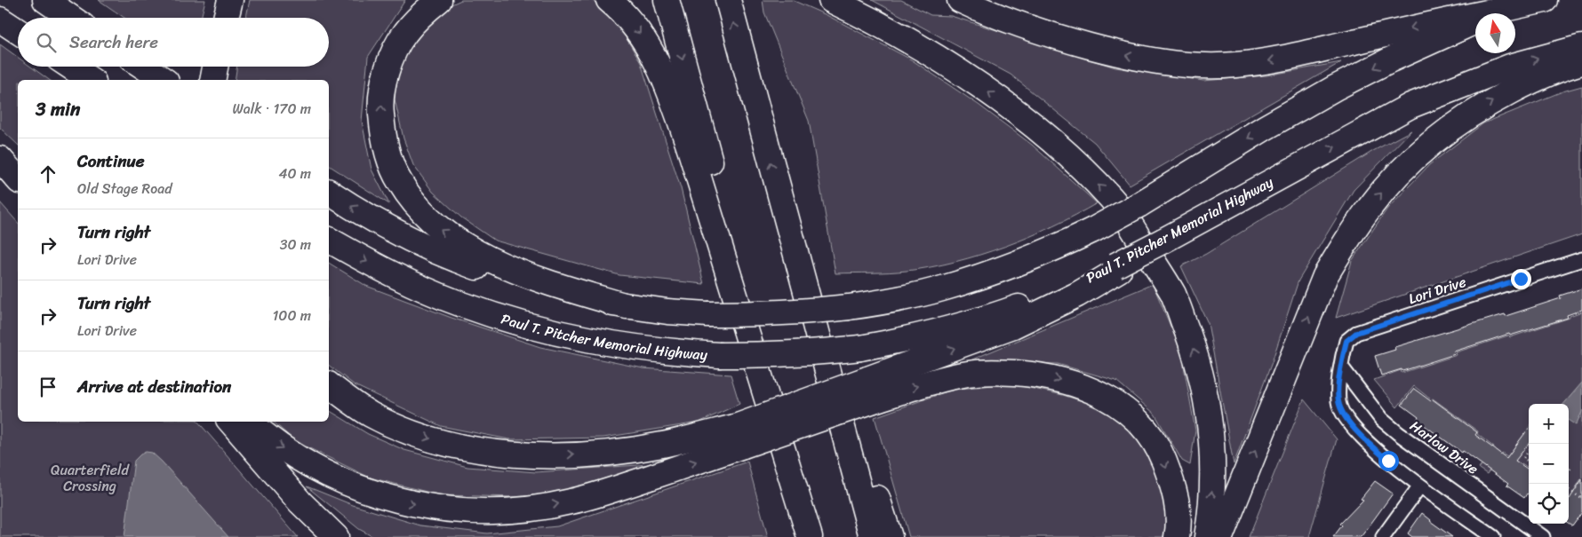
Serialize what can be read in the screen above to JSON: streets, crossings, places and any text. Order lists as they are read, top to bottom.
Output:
{
  "streets": {
    "highway": ["Paul T. Pitcher Memorial Highway"],
    "street": ["Lori Drive", "Harlow Drive"]
  },
  "crossings": [
    ["Lori Drive", "Harlow Drive"]
  ],
  "parks": ["Quarterfield Crossing"],
  "north": "top",
  "page": {
    "search": "Search here",
    "heading": ["3 min", "Walk · 170 m"],
    "list": [
      ["Continue", "Old Stage Road", "40 m"],
      ["Turn right", "Lori Drive", "30 m"],
      ["Turn right", "Lori Drive", "100 m"],
      "Arrive at destination"
    ],
    "map_buttons": ["+", "−"]
  }
}
